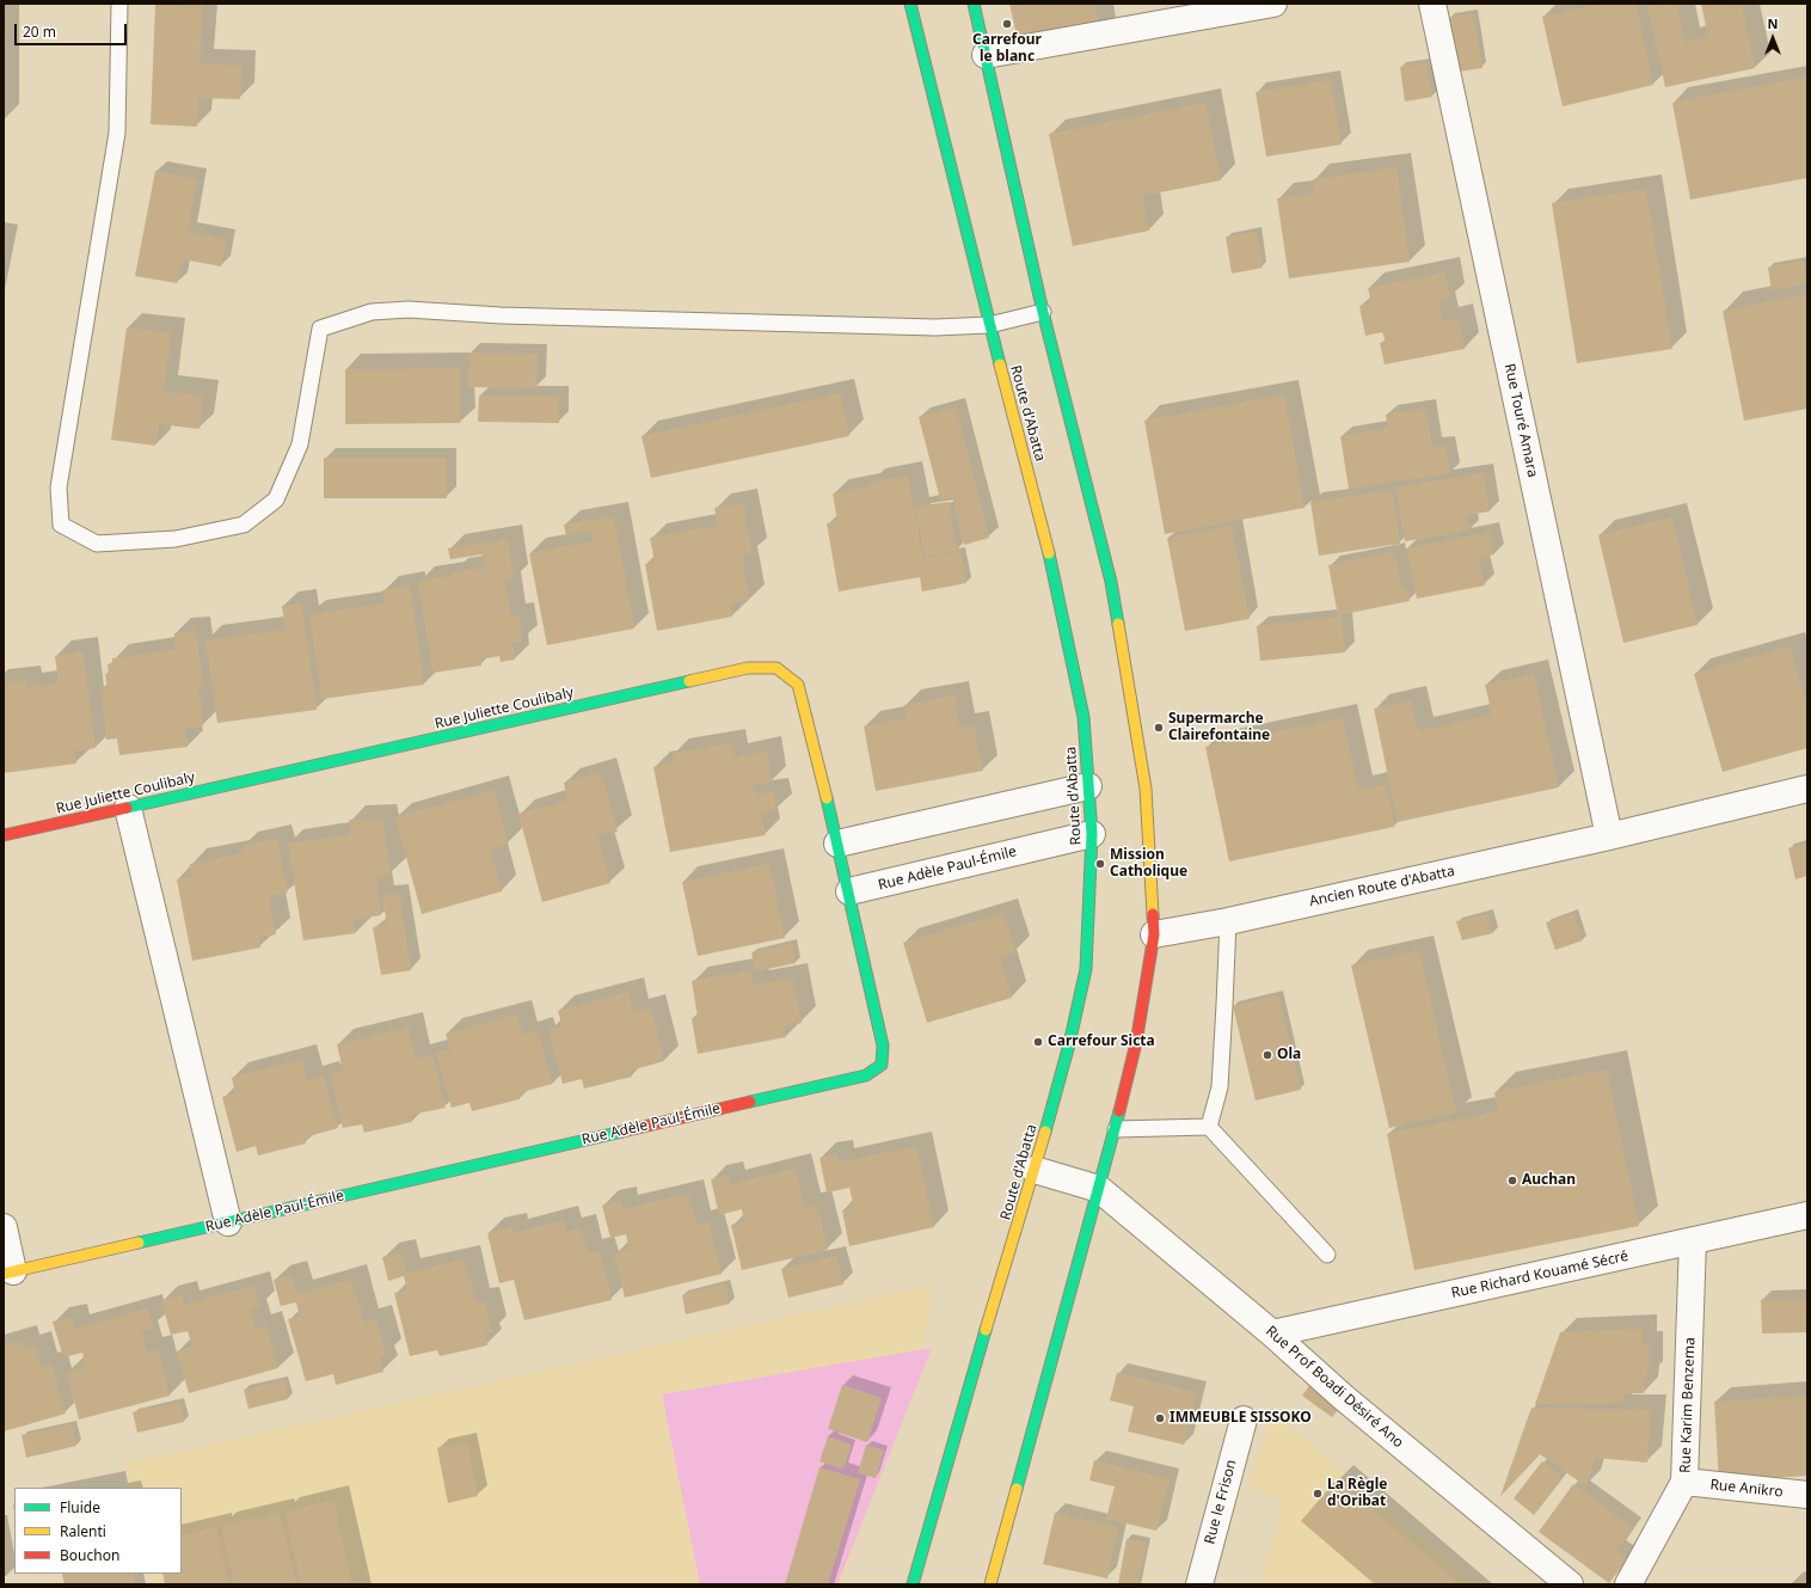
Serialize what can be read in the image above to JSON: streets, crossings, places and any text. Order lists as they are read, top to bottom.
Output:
{
  "streets": {
    "street": [
      "Route d'Abatta",
      "Rue Touré Amara",
      "Rue Juliette Coulibaly",
      "Rue Adèle Paul-Émile",
      "Ancien Route d'Abatta",
      "Rue Richard Kouamé Sécré",
      "Rue Prof Boadi Désiré Ano",
      "Rue Karim Benzema",
      "Rue Anikro",
      "Rue le Frison"
    ]
  },
  "crossings": [
    ["Route d'Abatta", "Rue Adèle Paul-Émile"],
    ["Rue Touré Amara", "Ancien Route d'Abatta"],
    ["Rue Juliette Coulibaly", "Rue Adèle Paul-Émile"],
    ["Rue Richard Kouamé Sécré", "Rue Prof Boadi Désiré Ano"],
    ["Rue Richard Kouamé Sécré", "Rue Karim Benzema"],
    ["Rue Karim Benzema", "Rue Anikro"]
  ],
  "places": [
    "Carrefour le blanc",
    "Supermarche Clairefontaine",
    "Mission Catholique",
    "Carrefour Sicta",
    "Ola",
    "Auchan",
    "IMMEUBLE SISSOKO",
    "La Règle d'Oribat"
  ],
  "legend": ["Fluide", "Ralenti", "Bouchon"],
  "scale_bar": "20 m",
  "north": "top"
}
